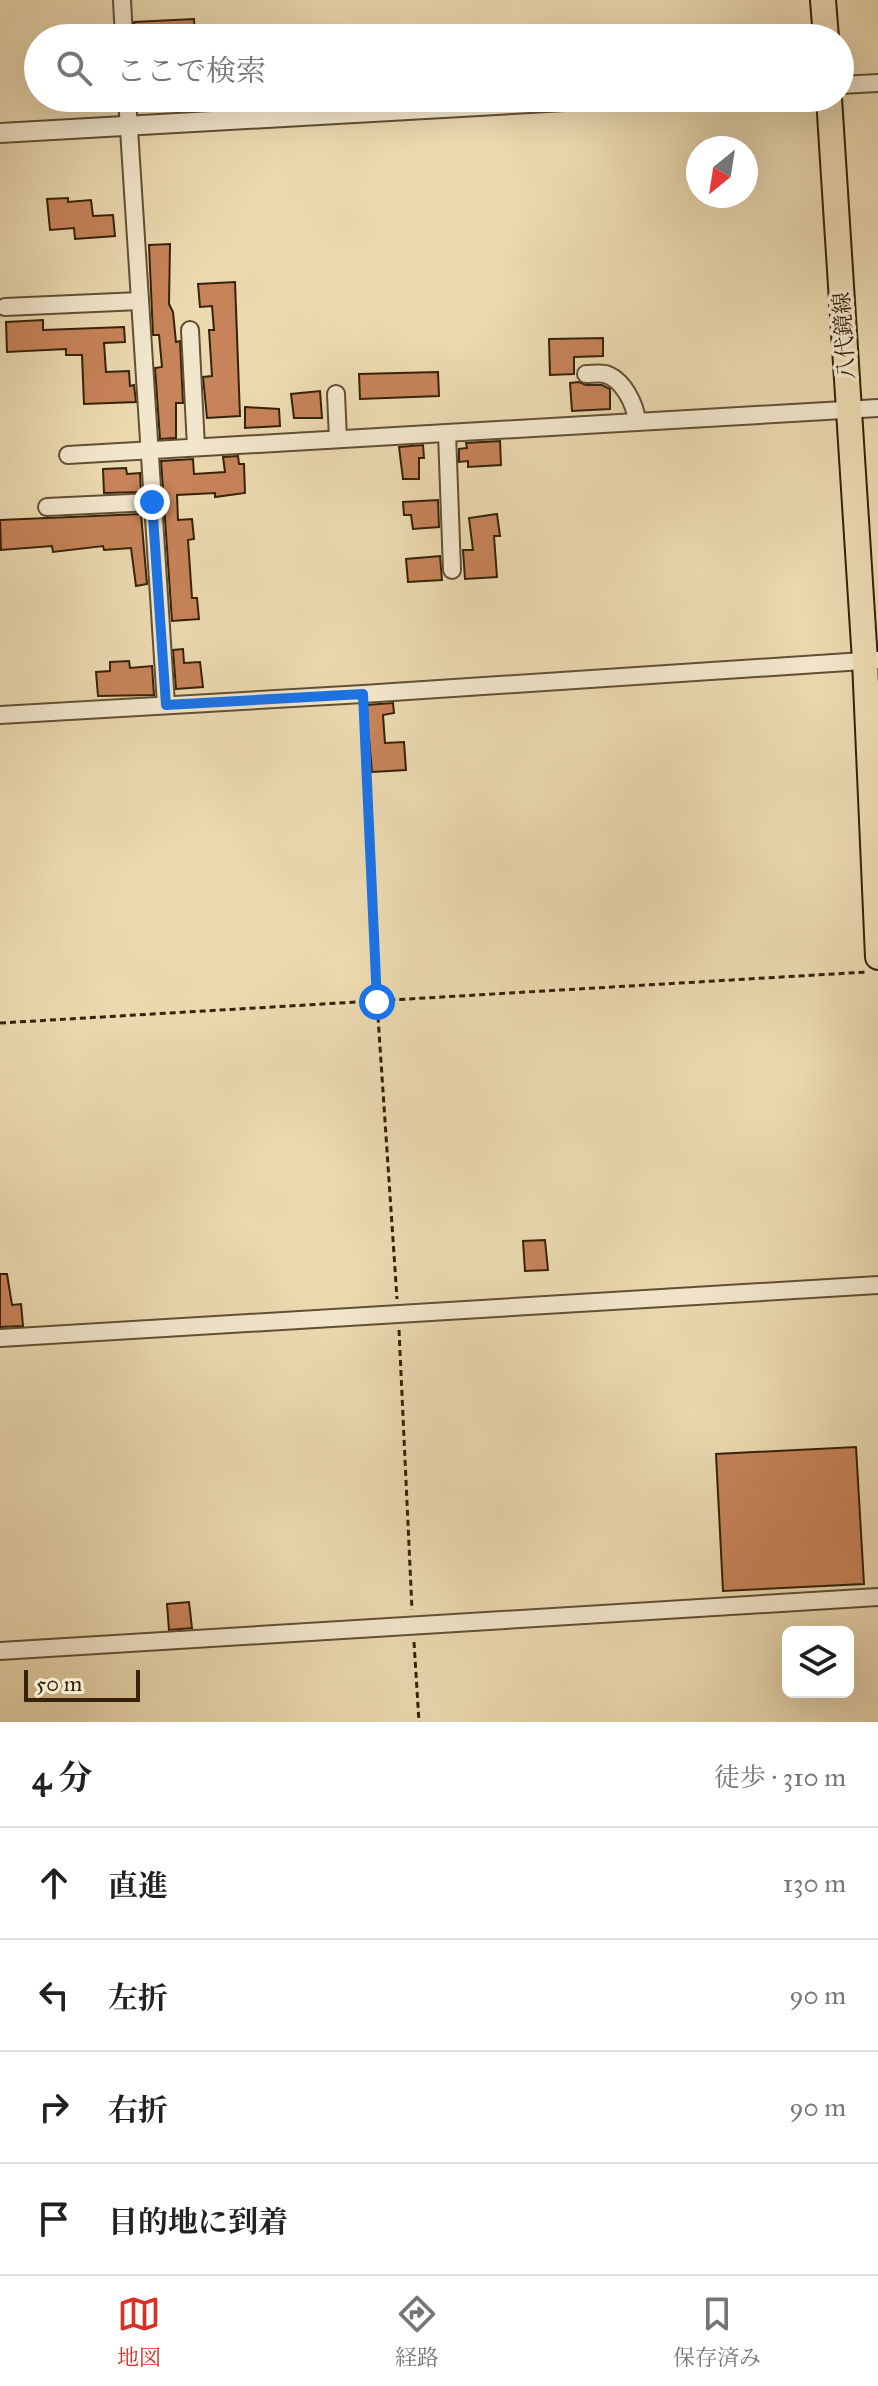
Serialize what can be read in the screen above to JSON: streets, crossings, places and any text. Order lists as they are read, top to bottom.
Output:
{
  "streets": {
    "main road": ["八代鏡線"]
  },
  "scale_bar": "50 m",
  "north": "bottom left",
  "page": {
    "search": "ここで検索",
    "scale": "50 m",
    "heading": ["4 分", "徒歩 · 310 m"],
    "list": [
      ["直進", "130 m"],
      ["左折", "90 m"],
      ["右折", "90 m"],
      "目的地に到着"
    ],
    "nav": ["地図", "経路", "保存済み"]
  }
}
